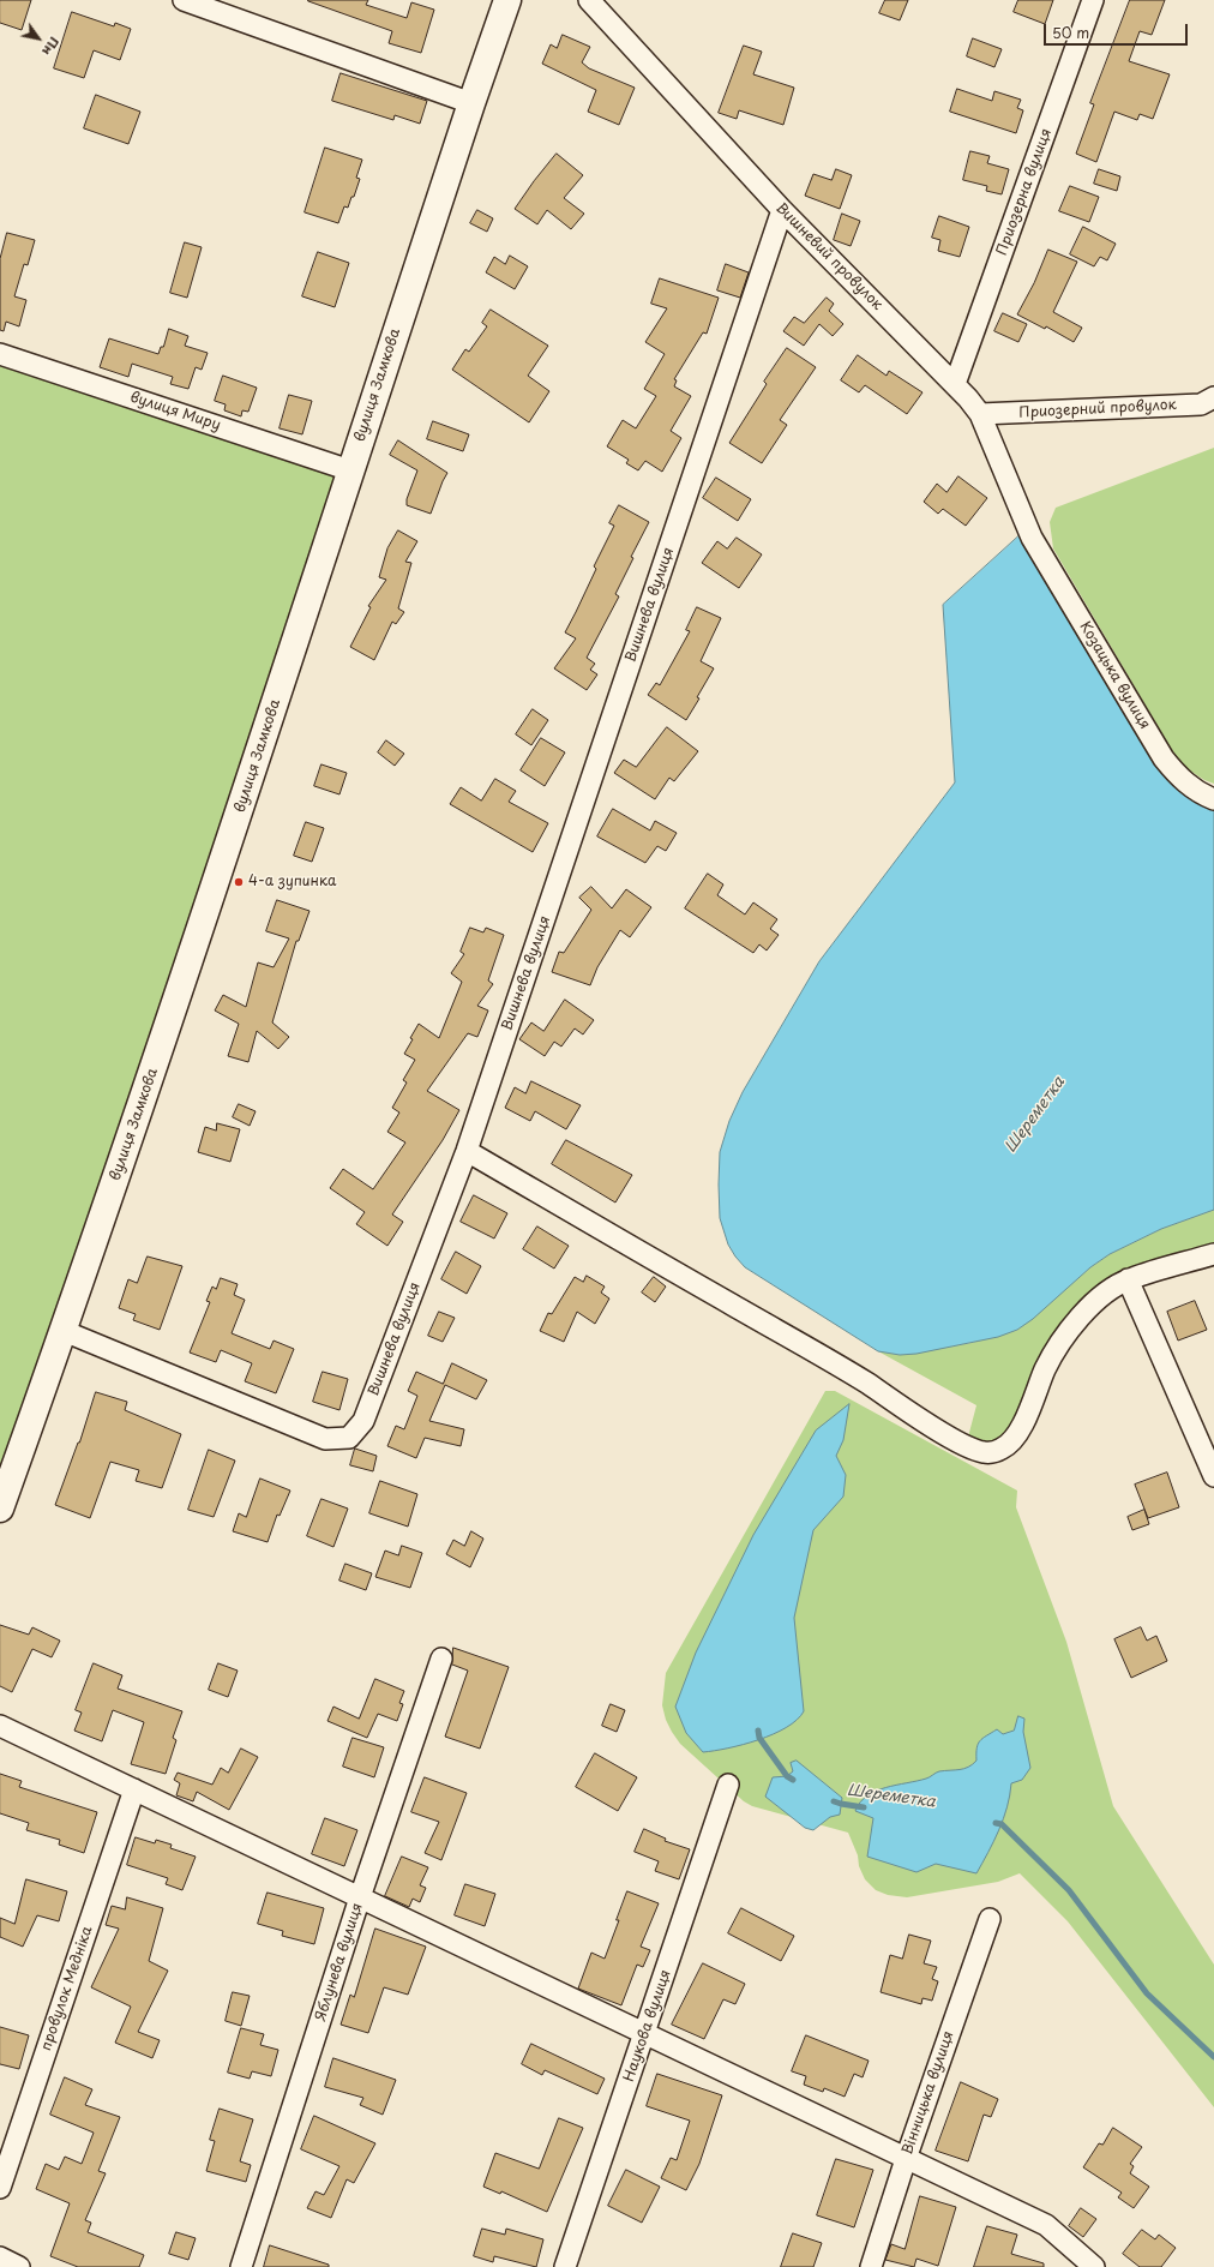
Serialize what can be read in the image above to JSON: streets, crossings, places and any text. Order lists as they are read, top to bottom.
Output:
{
  "streets": {
    "street": [
      "Приозерна вулиця",
      "Вишневий провулок",
      "вулиця Замкова",
      "Приозерний провулок",
      "вулиця Миру",
      "Вишнева вулиця",
      "Козацька вулиця",
      "Яблунева вулиця",
      "провулок Медніка",
      "Наукова вулиця",
      "Вінницька вулиця"
    ]
  },
  "crossings": [
    ["Приозерна вулиця", "Вишневий провулок"],
    ["Вишневий провулок", "Приозерний провулок"],
    ["Вишневий провулок", "Вишнева вулиця"],
    ["Вишневий провулок", "Козацька вулиця"],
    ["вулиця Замкова", "вулиця Миру"],
    ["вулиця Замкова", "Вишнева вулиця"]
  ],
  "water": ["Шереметка"],
  "places": ["4-а зупинка"],
  "scale_bar": "50 m",
  "north": "bottom right"
}
